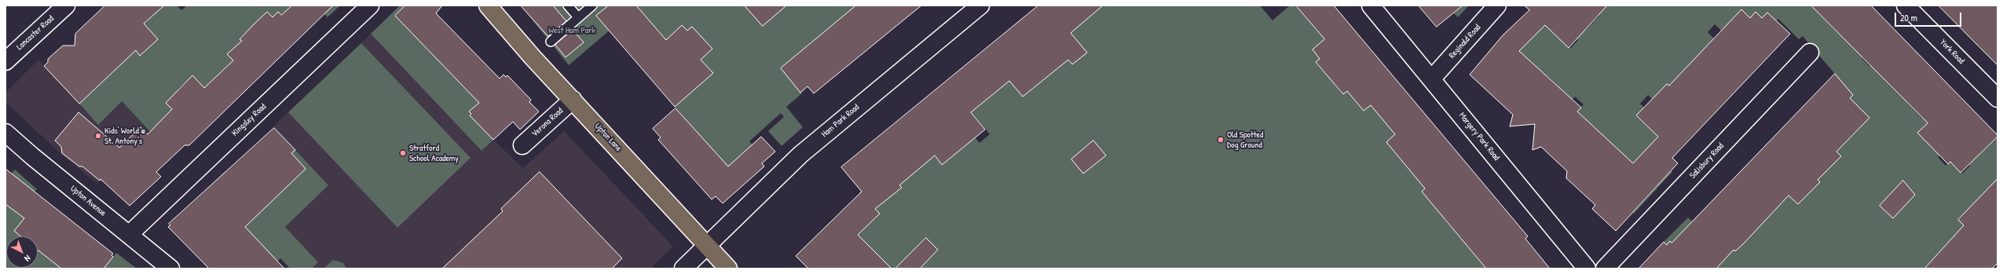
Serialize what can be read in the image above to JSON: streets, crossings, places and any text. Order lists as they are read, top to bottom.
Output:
{
  "streets": {
    "main road": ["Upton Lane"],
    "street": [
      "Lancaster Road",
      "Reginald Road",
      "York Road",
      "Kingsley Road",
      "Ham Park Road",
      "Verona Road",
      "Margery Park Road",
      "Salisbury Road",
      "Upton Avenue"
    ]
  },
  "crossings": [
    ["Reginald Road", "Margery Park Road"],
    ["Kingsley Road", "Upton Avenue"],
    ["Ham Park Road", "Upton Lane"],
    ["Verona Road", "Upton Lane"]
  ],
  "parks": ["West Ham Park"],
  "places": ["Kids' World @ St. Antony's", "Old Spotted Dog Ground", "Stratford School Academy"],
  "scale_bar": "20 m",
  "north": "bottom right"
}
